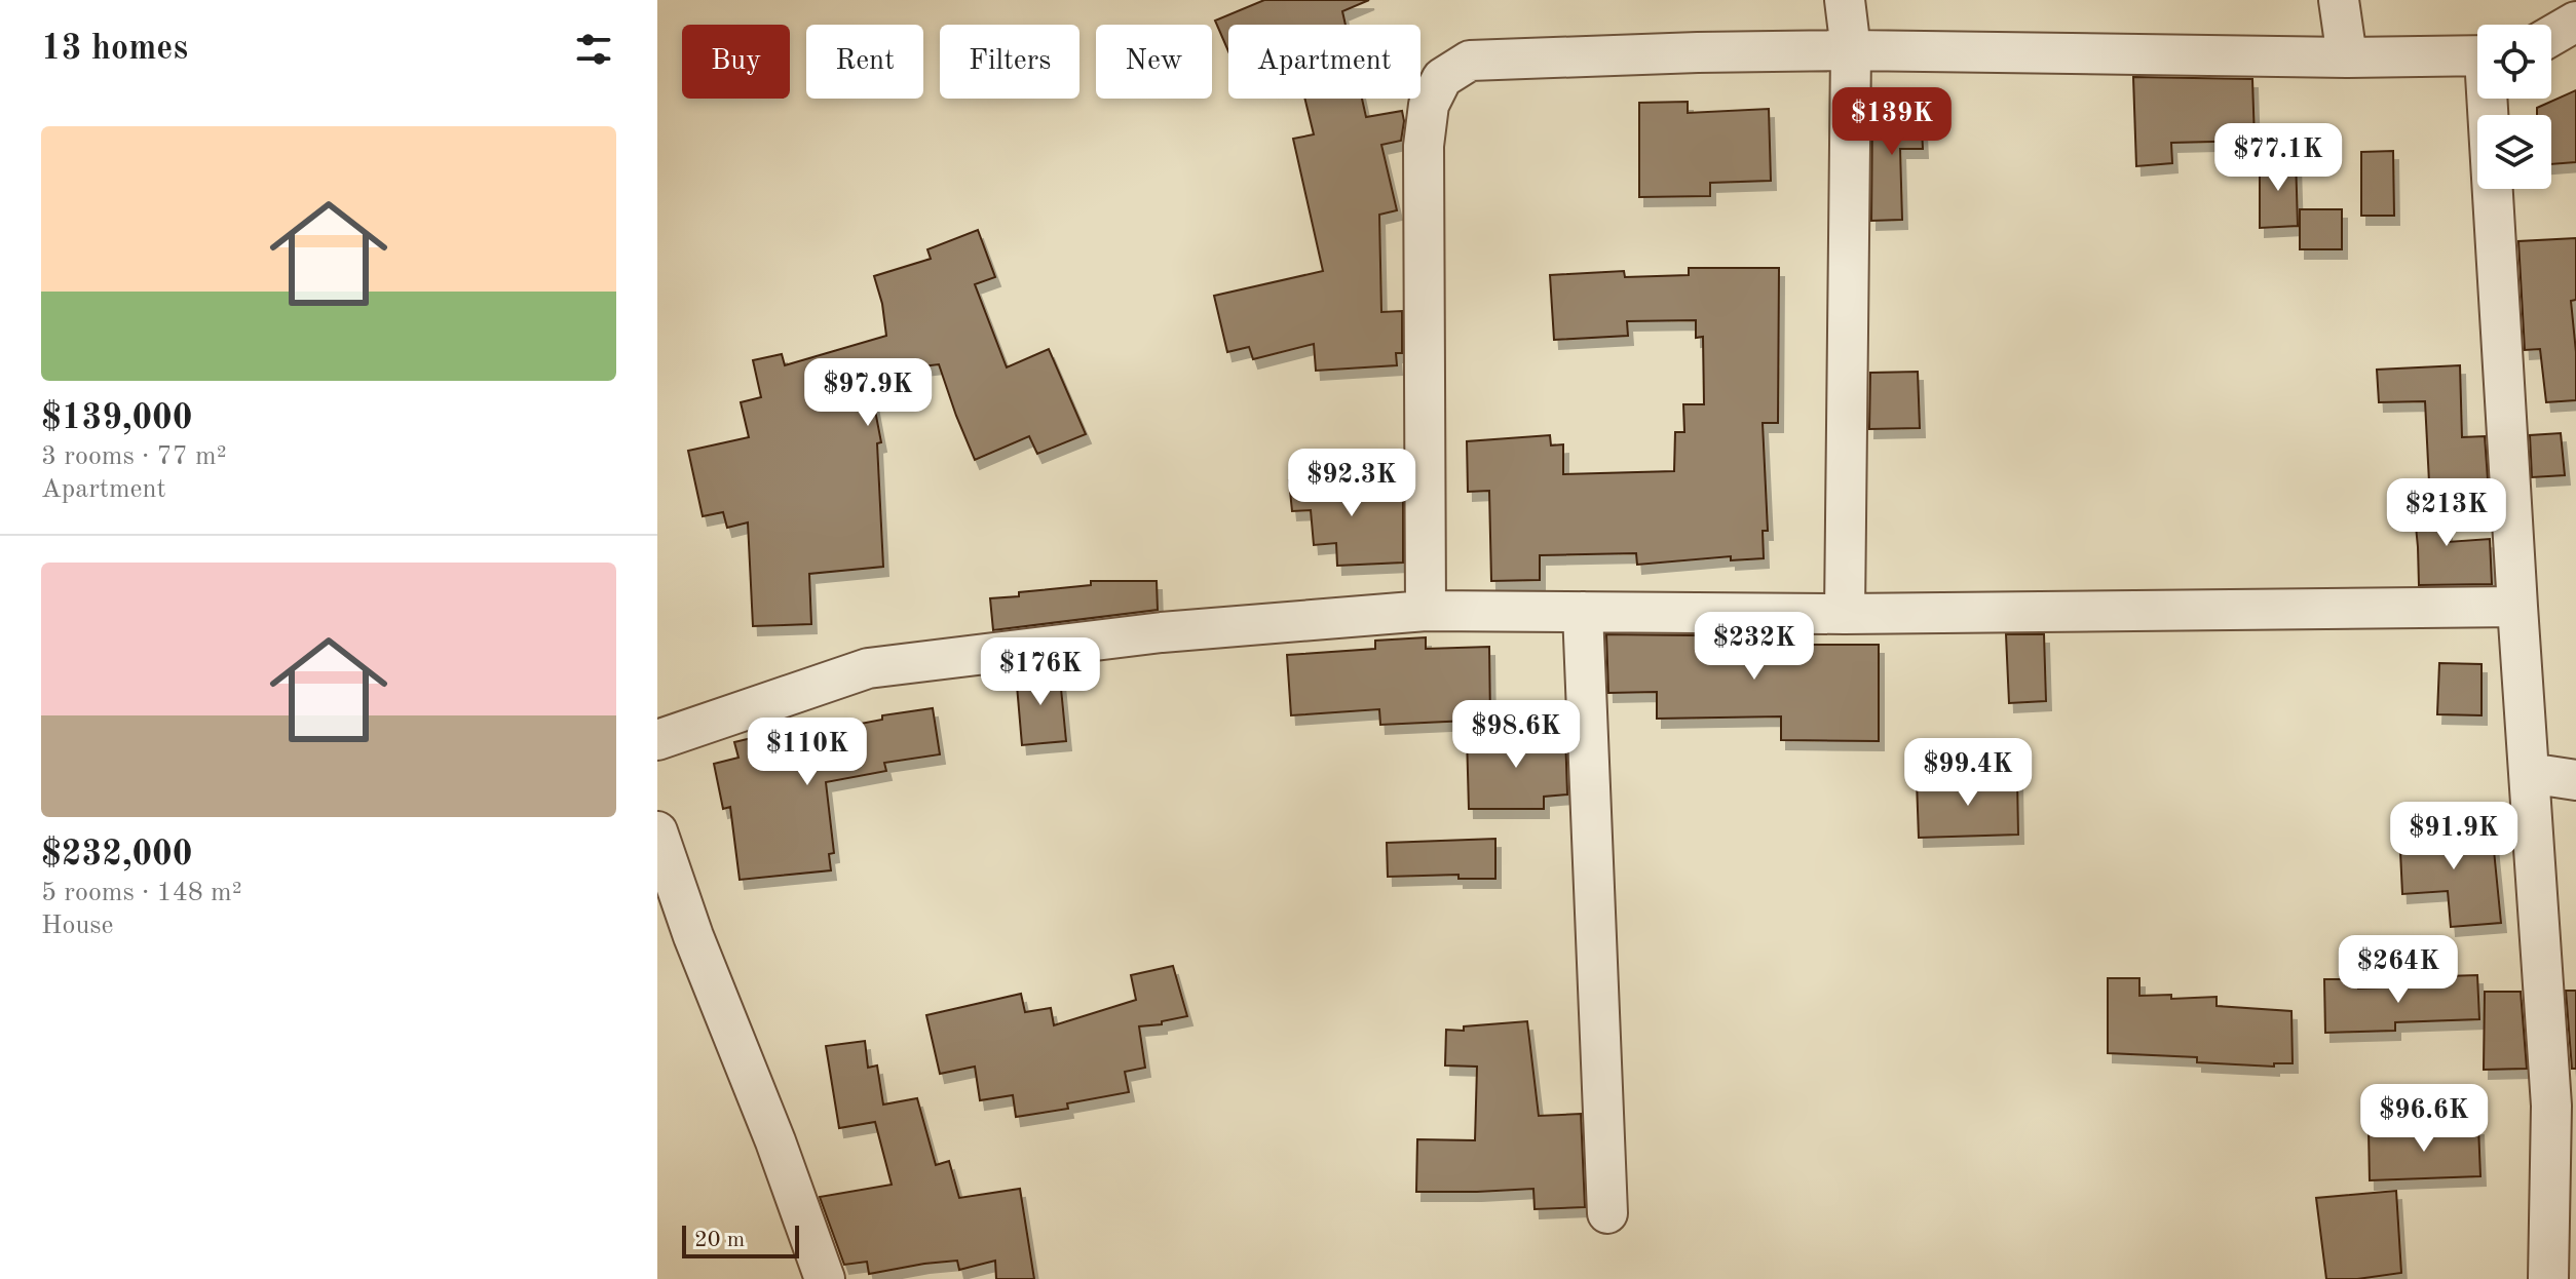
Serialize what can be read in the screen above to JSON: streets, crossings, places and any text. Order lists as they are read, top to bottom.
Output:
{
  "scale_bar": "20 m",
  "page": {
    "heading": "13 homes",
    "chip": [
      "Buy",
      "Rent",
      "Filters",
      "New",
      "Apartment"
    ],
    "price": [
      "$139K",
      "$77.1K",
      "$97.9K",
      "$92.3K",
      "$213K",
      "$232K",
      "$176K",
      "$98.6K",
      "$110K",
      "$99.4K",
      "$91.9K",
      "$264K",
      "$96.6K"
    ],
    "list": [
      {
        "name": "$139,000",
        "note": "3 rooms · 77 m² · Apartment"
      },
      {
        "name": "$232,000",
        "note": "5 rooms · 148 m² · House"
      }
    ],
    "scale": "20 m"
  }
}
